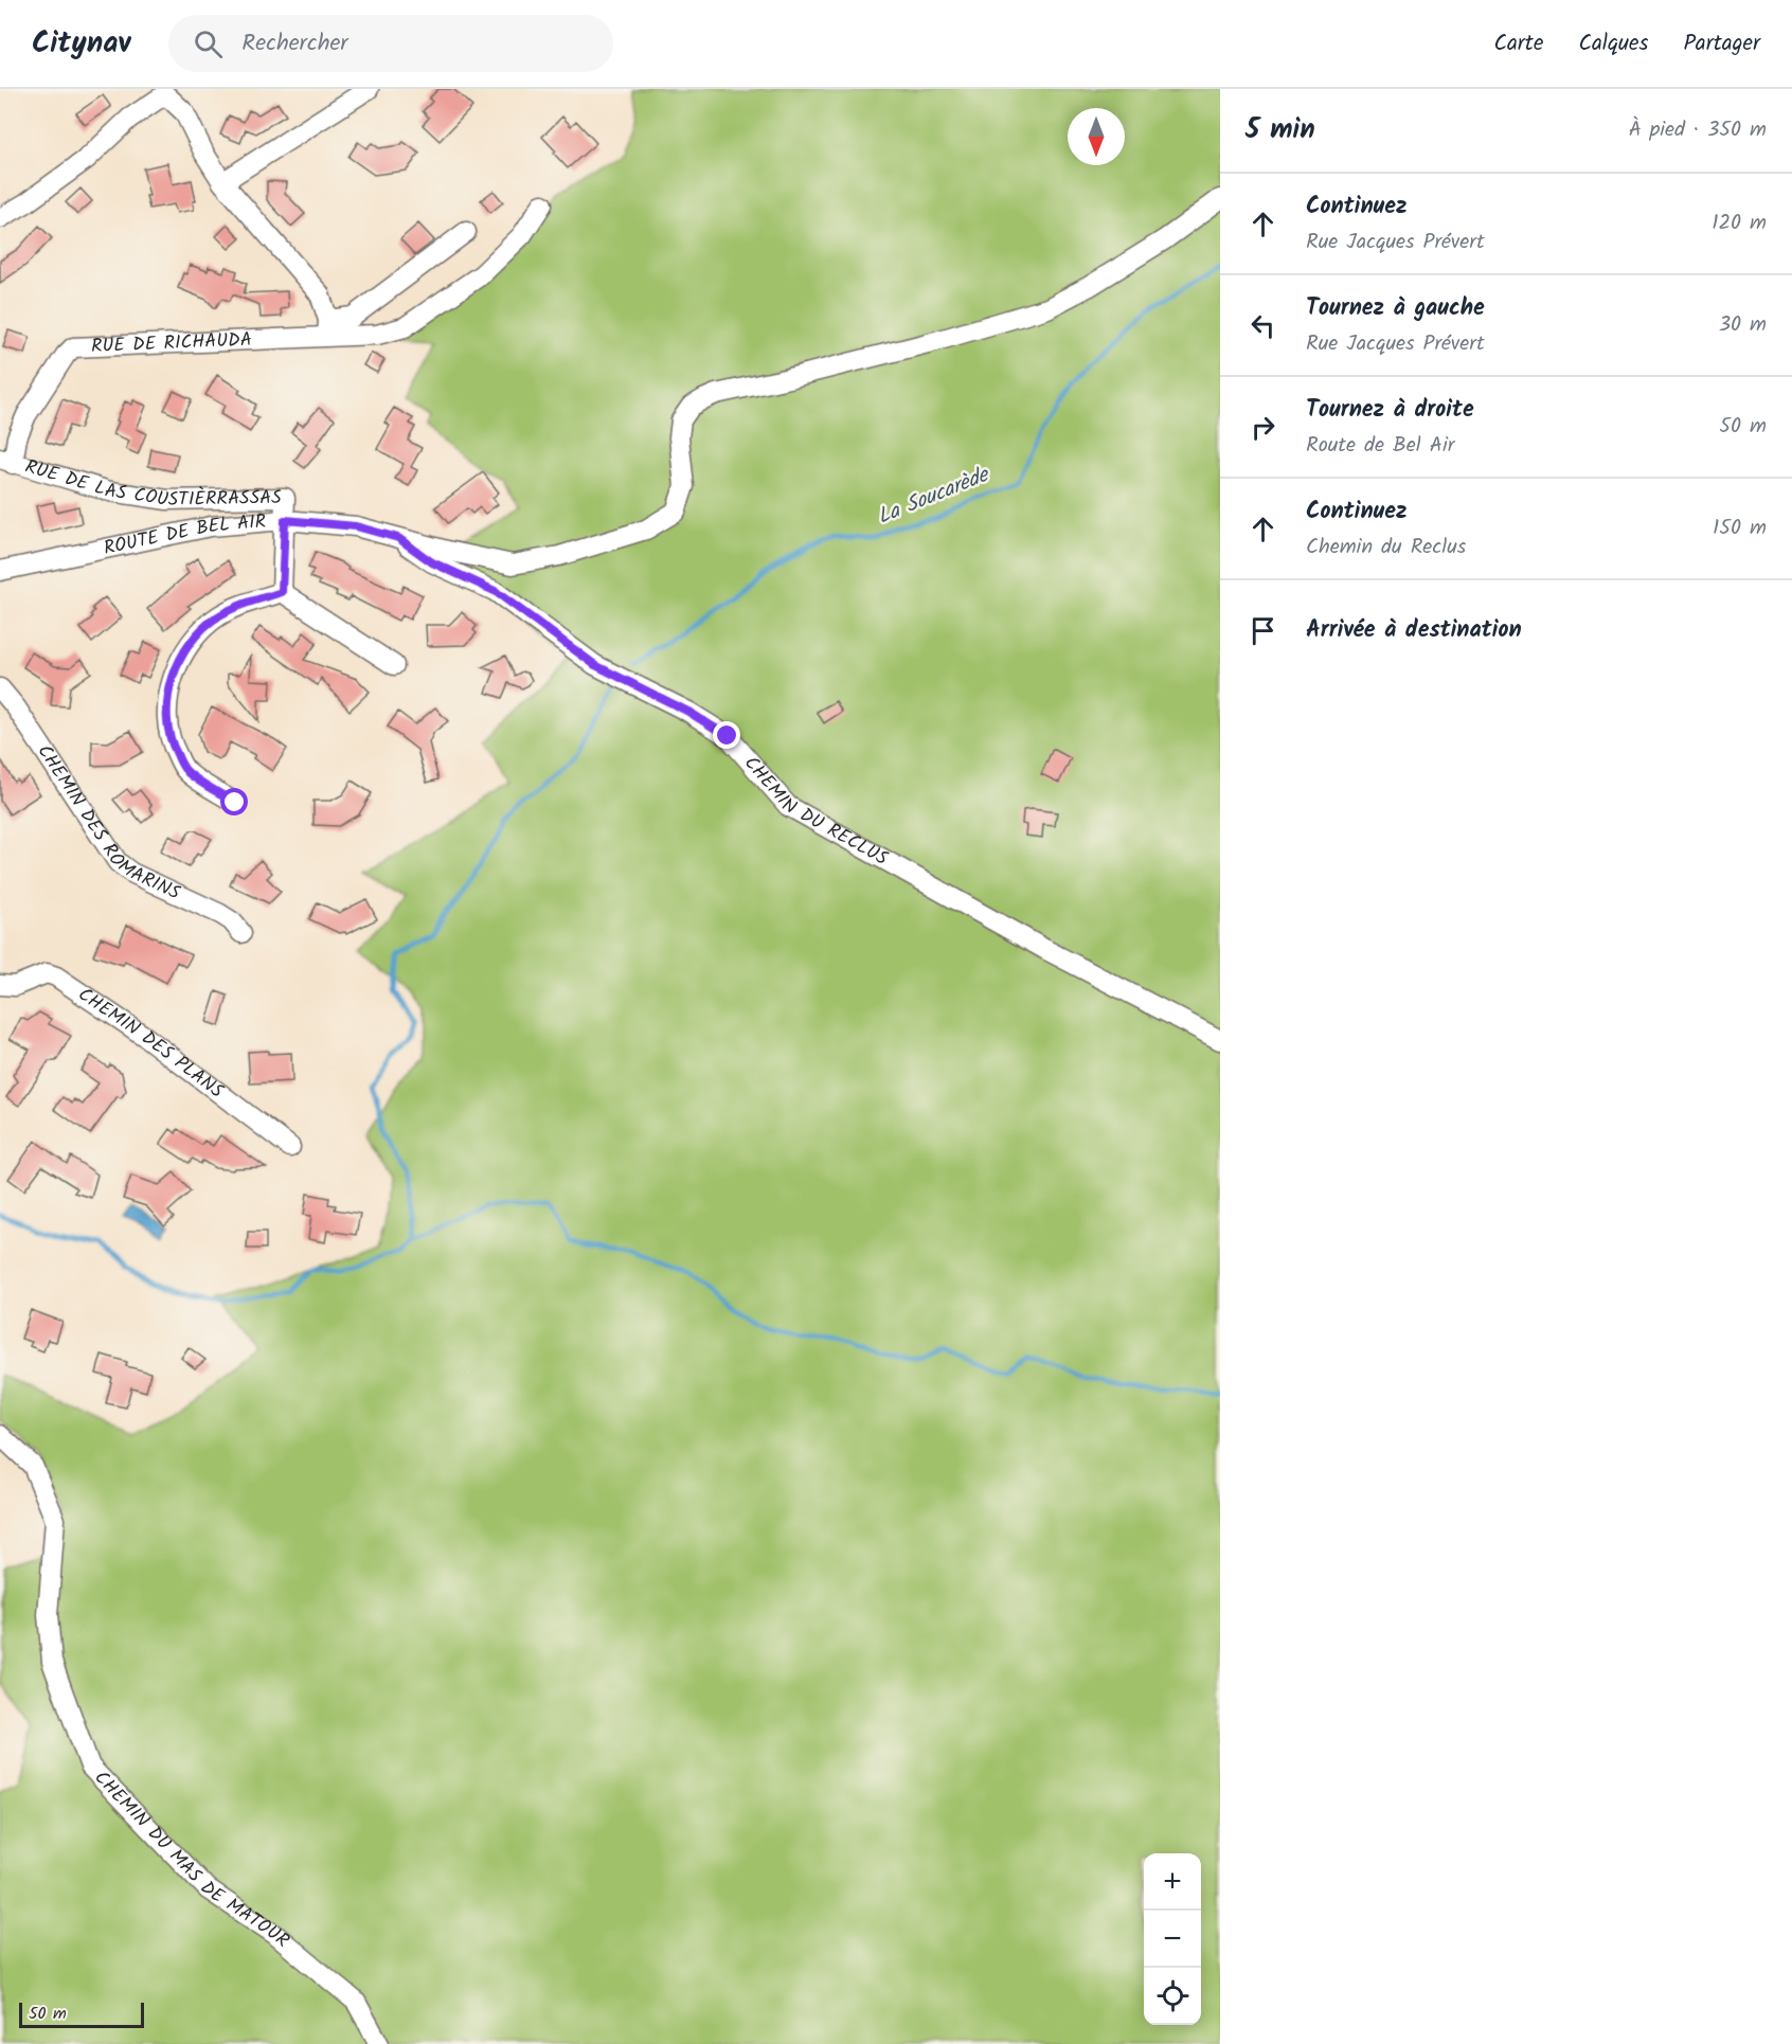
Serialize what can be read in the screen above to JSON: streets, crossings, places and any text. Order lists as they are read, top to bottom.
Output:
{
  "streets": {
    "street": [
      "RUE DE RICHAUDA",
      "RUE DE LAS COUSTIÈRRASSAS",
      "ROUTE DE BEL AIR",
      "CHEMIN DU RECLUS",
      "CHEMIN DES ROMARINS",
      "CHEMIN DES PLANS",
      "CHEMIN DU MAS DE MATOUR"
    ]
  },
  "crossings": [
    ["RUE DE RICHAUDA", "RUE DE LAS COUSTIÈRRASSAS"],
    ["RUE DE LAS COUSTIÈRRASSAS", "ROUTE DE BEL AIR"],
    ["ROUTE DE BEL AIR", "CHEMIN DU RECLUS"]
  ],
  "water": ["La Soucarède"],
  "scale_bar": "50 m",
  "north": "bottom",
  "page": {
    "header": "Citynav",
    "search": "Rechercher",
    "nav": ["Carte", "Calques", "Partager"],
    "heading": ["5 min", "À pied · 350 m"],
    "list": [
      ["Continuez", "Rue Jacques Prévert", "120 m"],
      ["Tournez à gauche", "Rue Jacques Prévert", "30 m"],
      ["Tournez à droite", "Route de Bel Air", "50 m"],
      ["Continuez", "Chemin du Reclus", "150 m"],
      "Arrivée à destination"
    ],
    "map_buttons": ["+", "−"],
    "scale": "50 m"
  }
}
